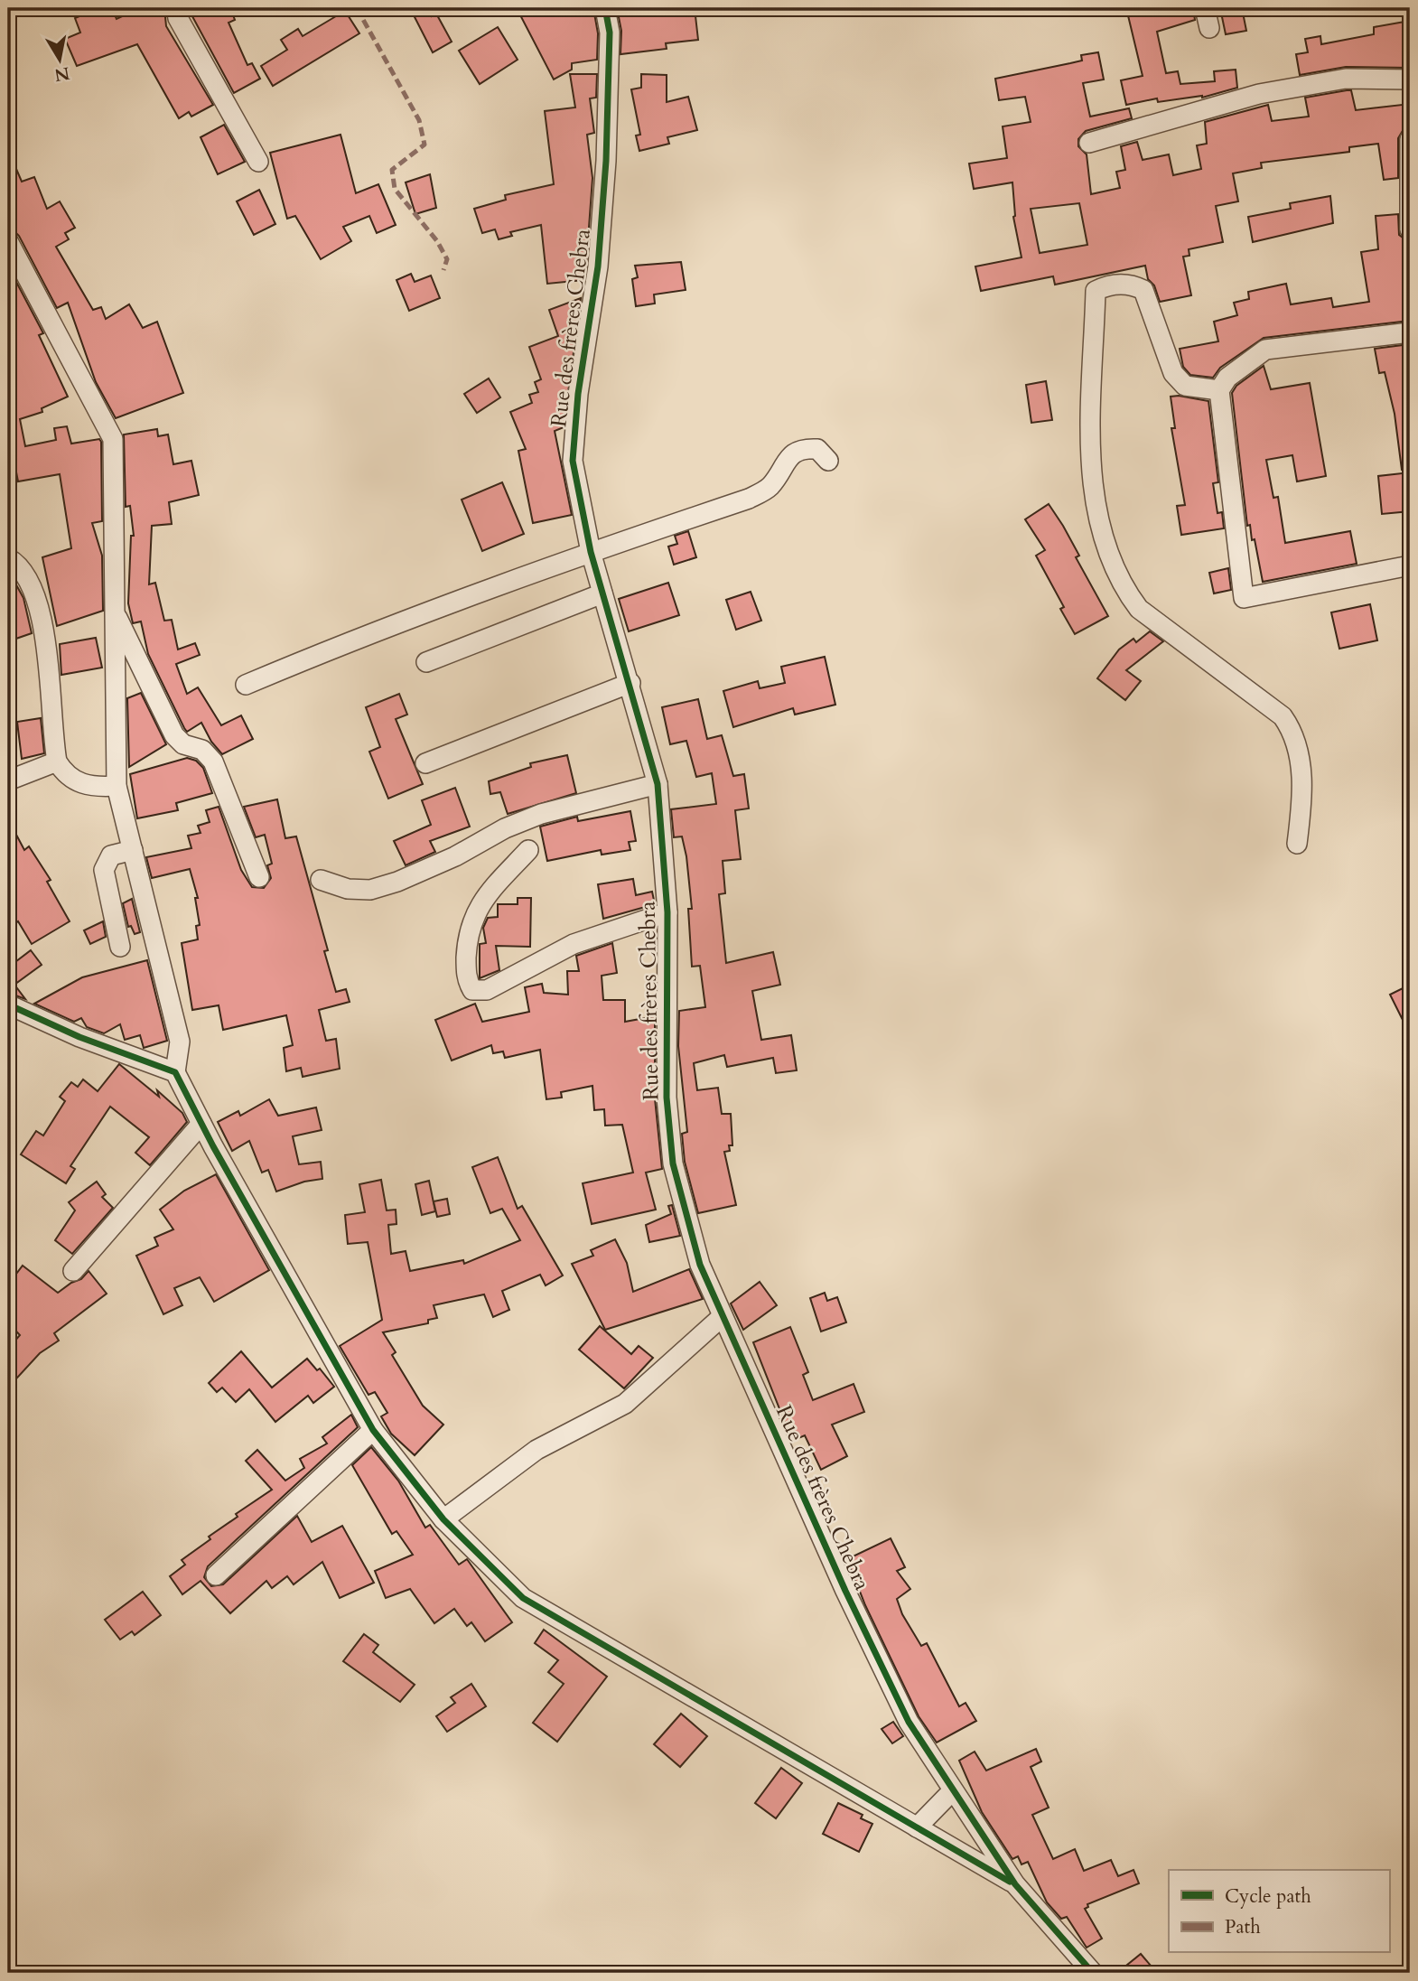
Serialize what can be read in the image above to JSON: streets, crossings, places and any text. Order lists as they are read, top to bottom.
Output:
{
  "streets": {
    "street": ["Rue des frères Chebra"]
  },
  "legend": ["Cycle path", "Path"],
  "north": "bottom"
}
